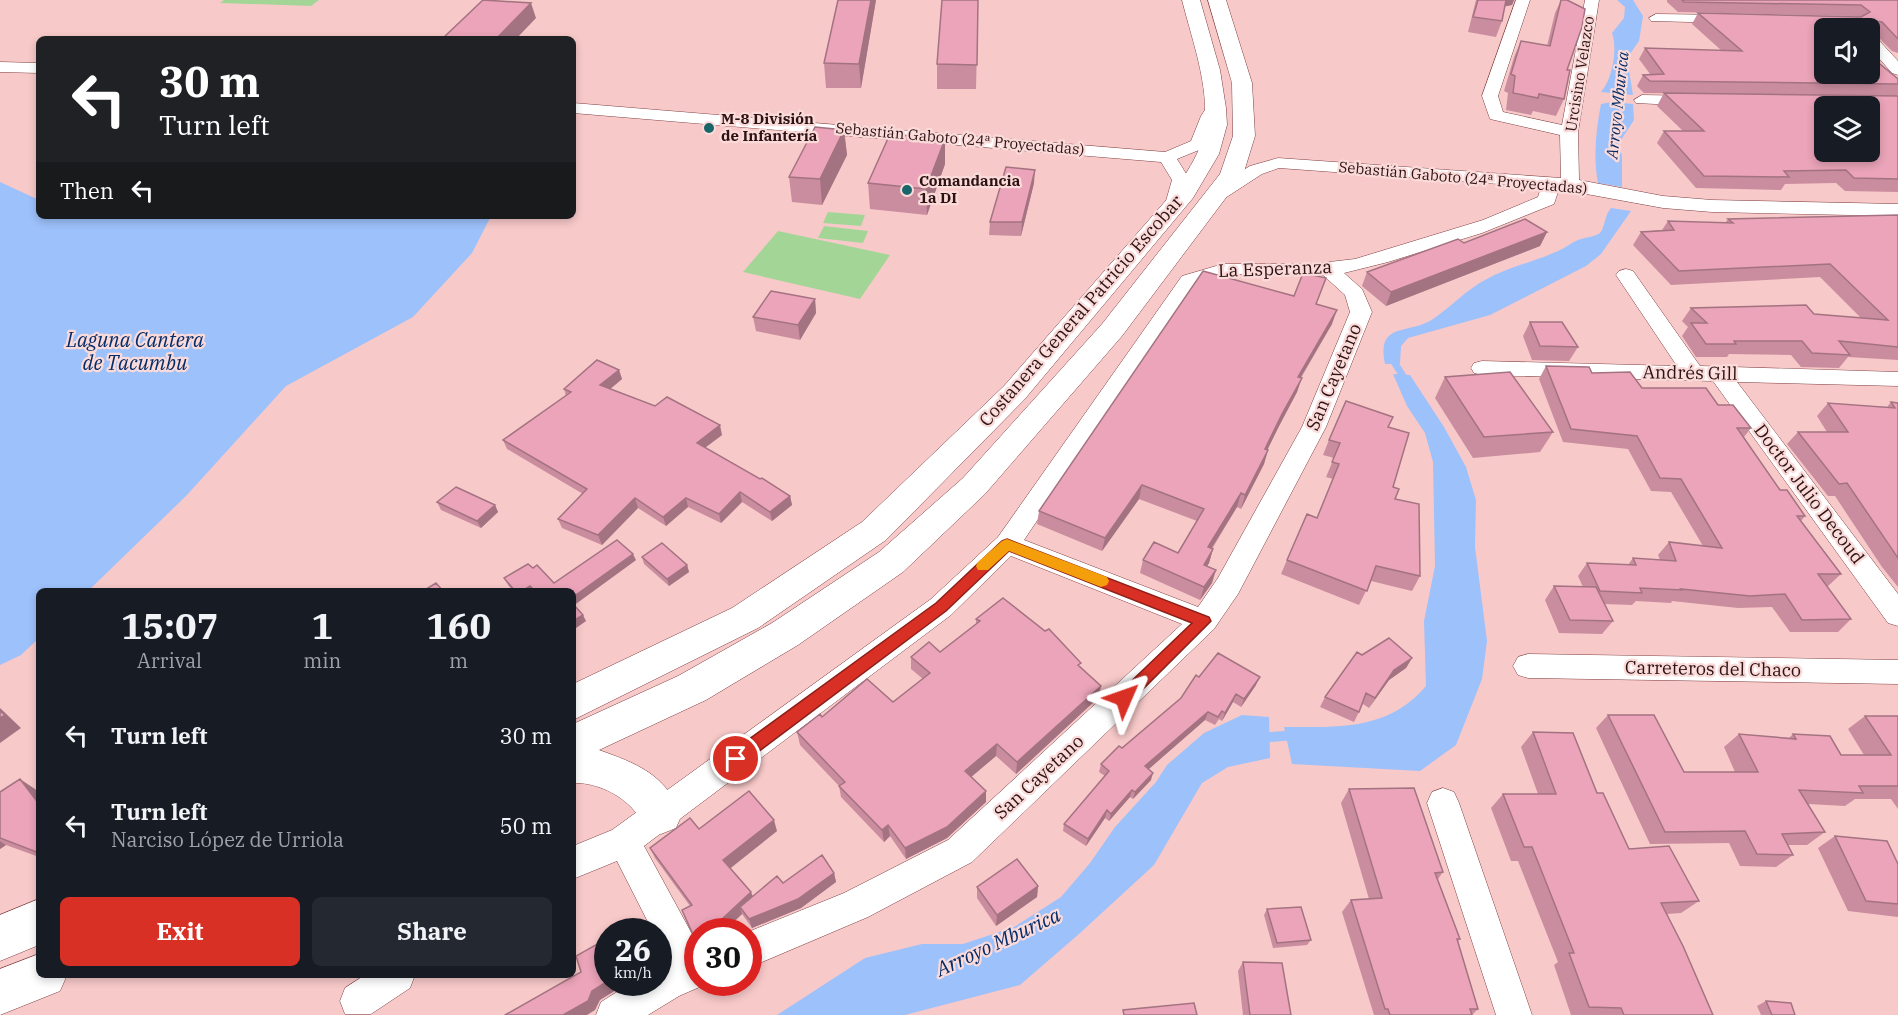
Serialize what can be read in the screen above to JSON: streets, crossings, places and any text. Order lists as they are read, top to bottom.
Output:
{
  "streets": {
    "highway": ["Costanera General Patricio Escobar"],
    "street": [
      "Urcisino Velazco",
      "Sebastián Gaboto (24ª Proyectadas)",
      "La Esperanza",
      "Andrés Gill",
      "San Cayetano",
      "Doctor Julio Decoud",
      "Carreteros del Chaco"
    ]
  },
  "crossings": [
    ["Urcisino Velazco", "Sebastián Gaboto (24ª Proyectadas)"],
    ["Urcisino Velazco", "La Esperanza"],
    ["Sebastián Gaboto (24ª Proyectadas)", "La Esperanza"],
    ["La Esperanza", "San Cayetano"],
    ["Andrés Gill", "Doctor Julio Decoud"]
  ],
  "water": ["Arroyo Mburica", "Laguna Cantera de Tacumbu"],
  "places": ["M-8 División de Infantería", "Comandancia 1a DI"],
  "page": {
    "turn": ["30 m", "Turn left"],
    "then": "Then",
    "eta": [
      "15:07",
      "Arrival",
      "1",
      "min",
      "160",
      "m"
    ],
    "list": [
      {
        "name": "Turn left",
        "value": "30 m"
      },
      {
        "name": "Turn left",
        "note": "Narciso López de Urriola",
        "value": "50 m"
      }
    ],
    "buttons": ["Exit", "Share"],
    "speed": "26 km/h",
    "limit": "30"
  }
}
